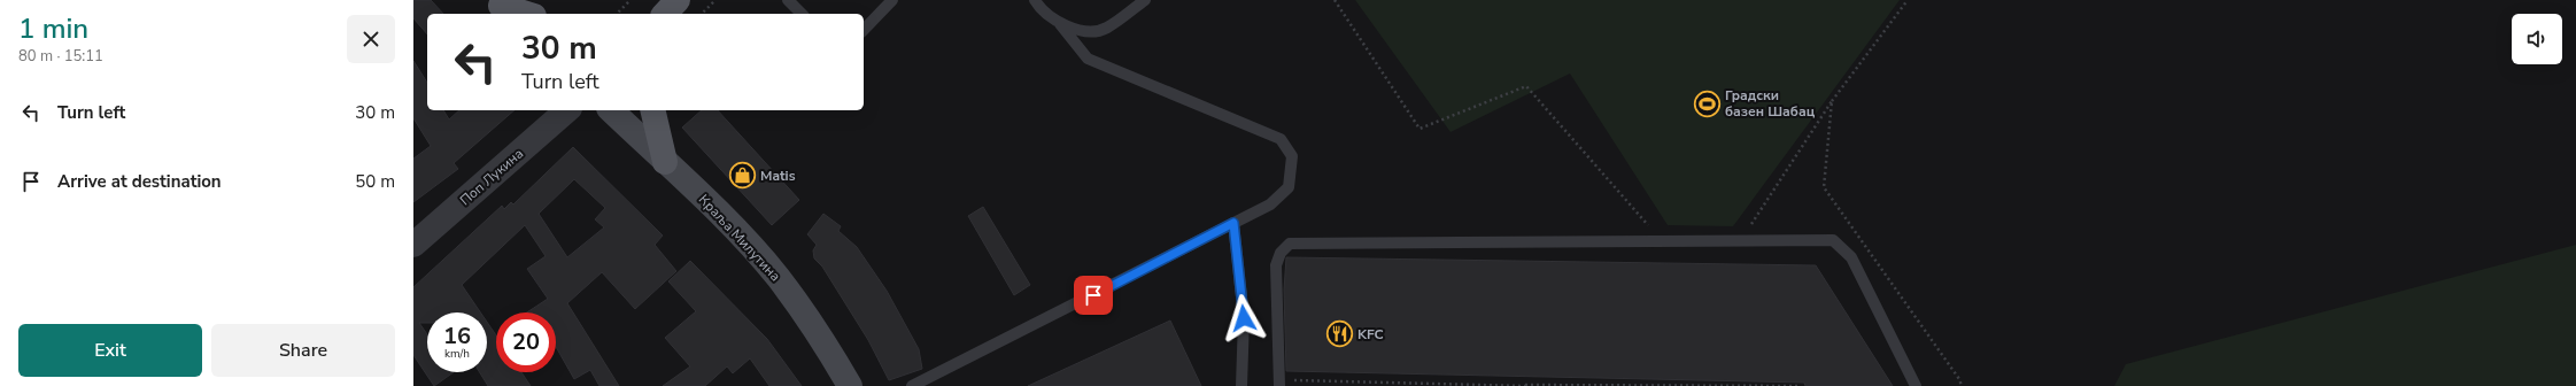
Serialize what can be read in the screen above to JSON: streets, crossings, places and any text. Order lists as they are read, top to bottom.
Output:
{
  "streets": {
    "main road": ["Краља Милутина"],
    "street": ["Поп Лукина"]
  },
  "places": {
    "sports": ["Градски базен Шабац"],
    "shop": ["Matis"],
    "restaurant": ["KFC"]
  },
  "page": {
    "heading": ["1 min", "80 m · 15:11"],
    "turn": ["30 m", "Turn left"],
    "list": [
      {
        "name": "Turn left",
        "value": "30 m"
      },
      {
        "name": "Arrive at destination",
        "value": "50 m"
      }
    ],
    "speed": "16 km/h",
    "limit": "20",
    "buttons": ["Exit", "Share"]
  }
}
